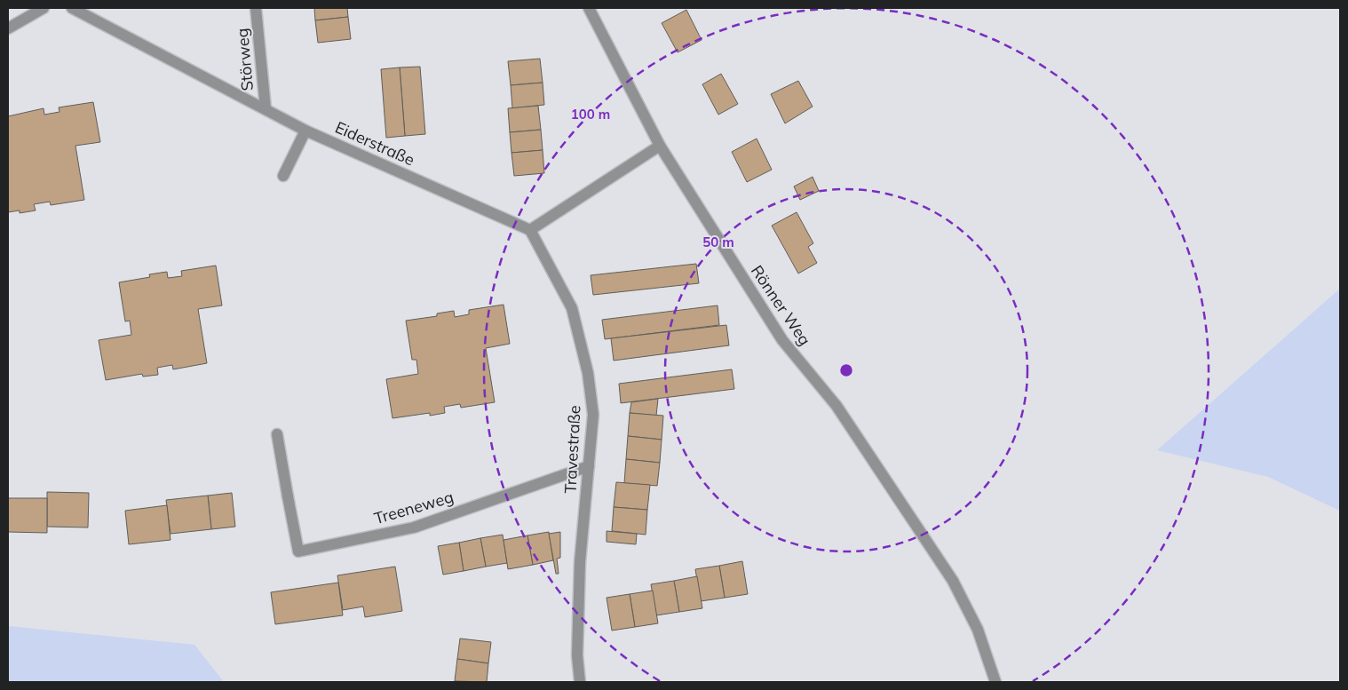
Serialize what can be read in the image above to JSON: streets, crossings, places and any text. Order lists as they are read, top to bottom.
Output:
{
  "streets": {
    "street": [
      "Störweg",
      "Eiderstraße",
      "Rönner Weg",
      "Travestraße",
      "Treeneweg"
    ]
  },
  "crossings": [
    ["Störweg", "Eiderstraße"],
    ["Eiderstraße", "Travestraße"],
    ["Travestraße", "Treeneweg"]
  ],
  "rings": ["100 m", "50 m"]
}
